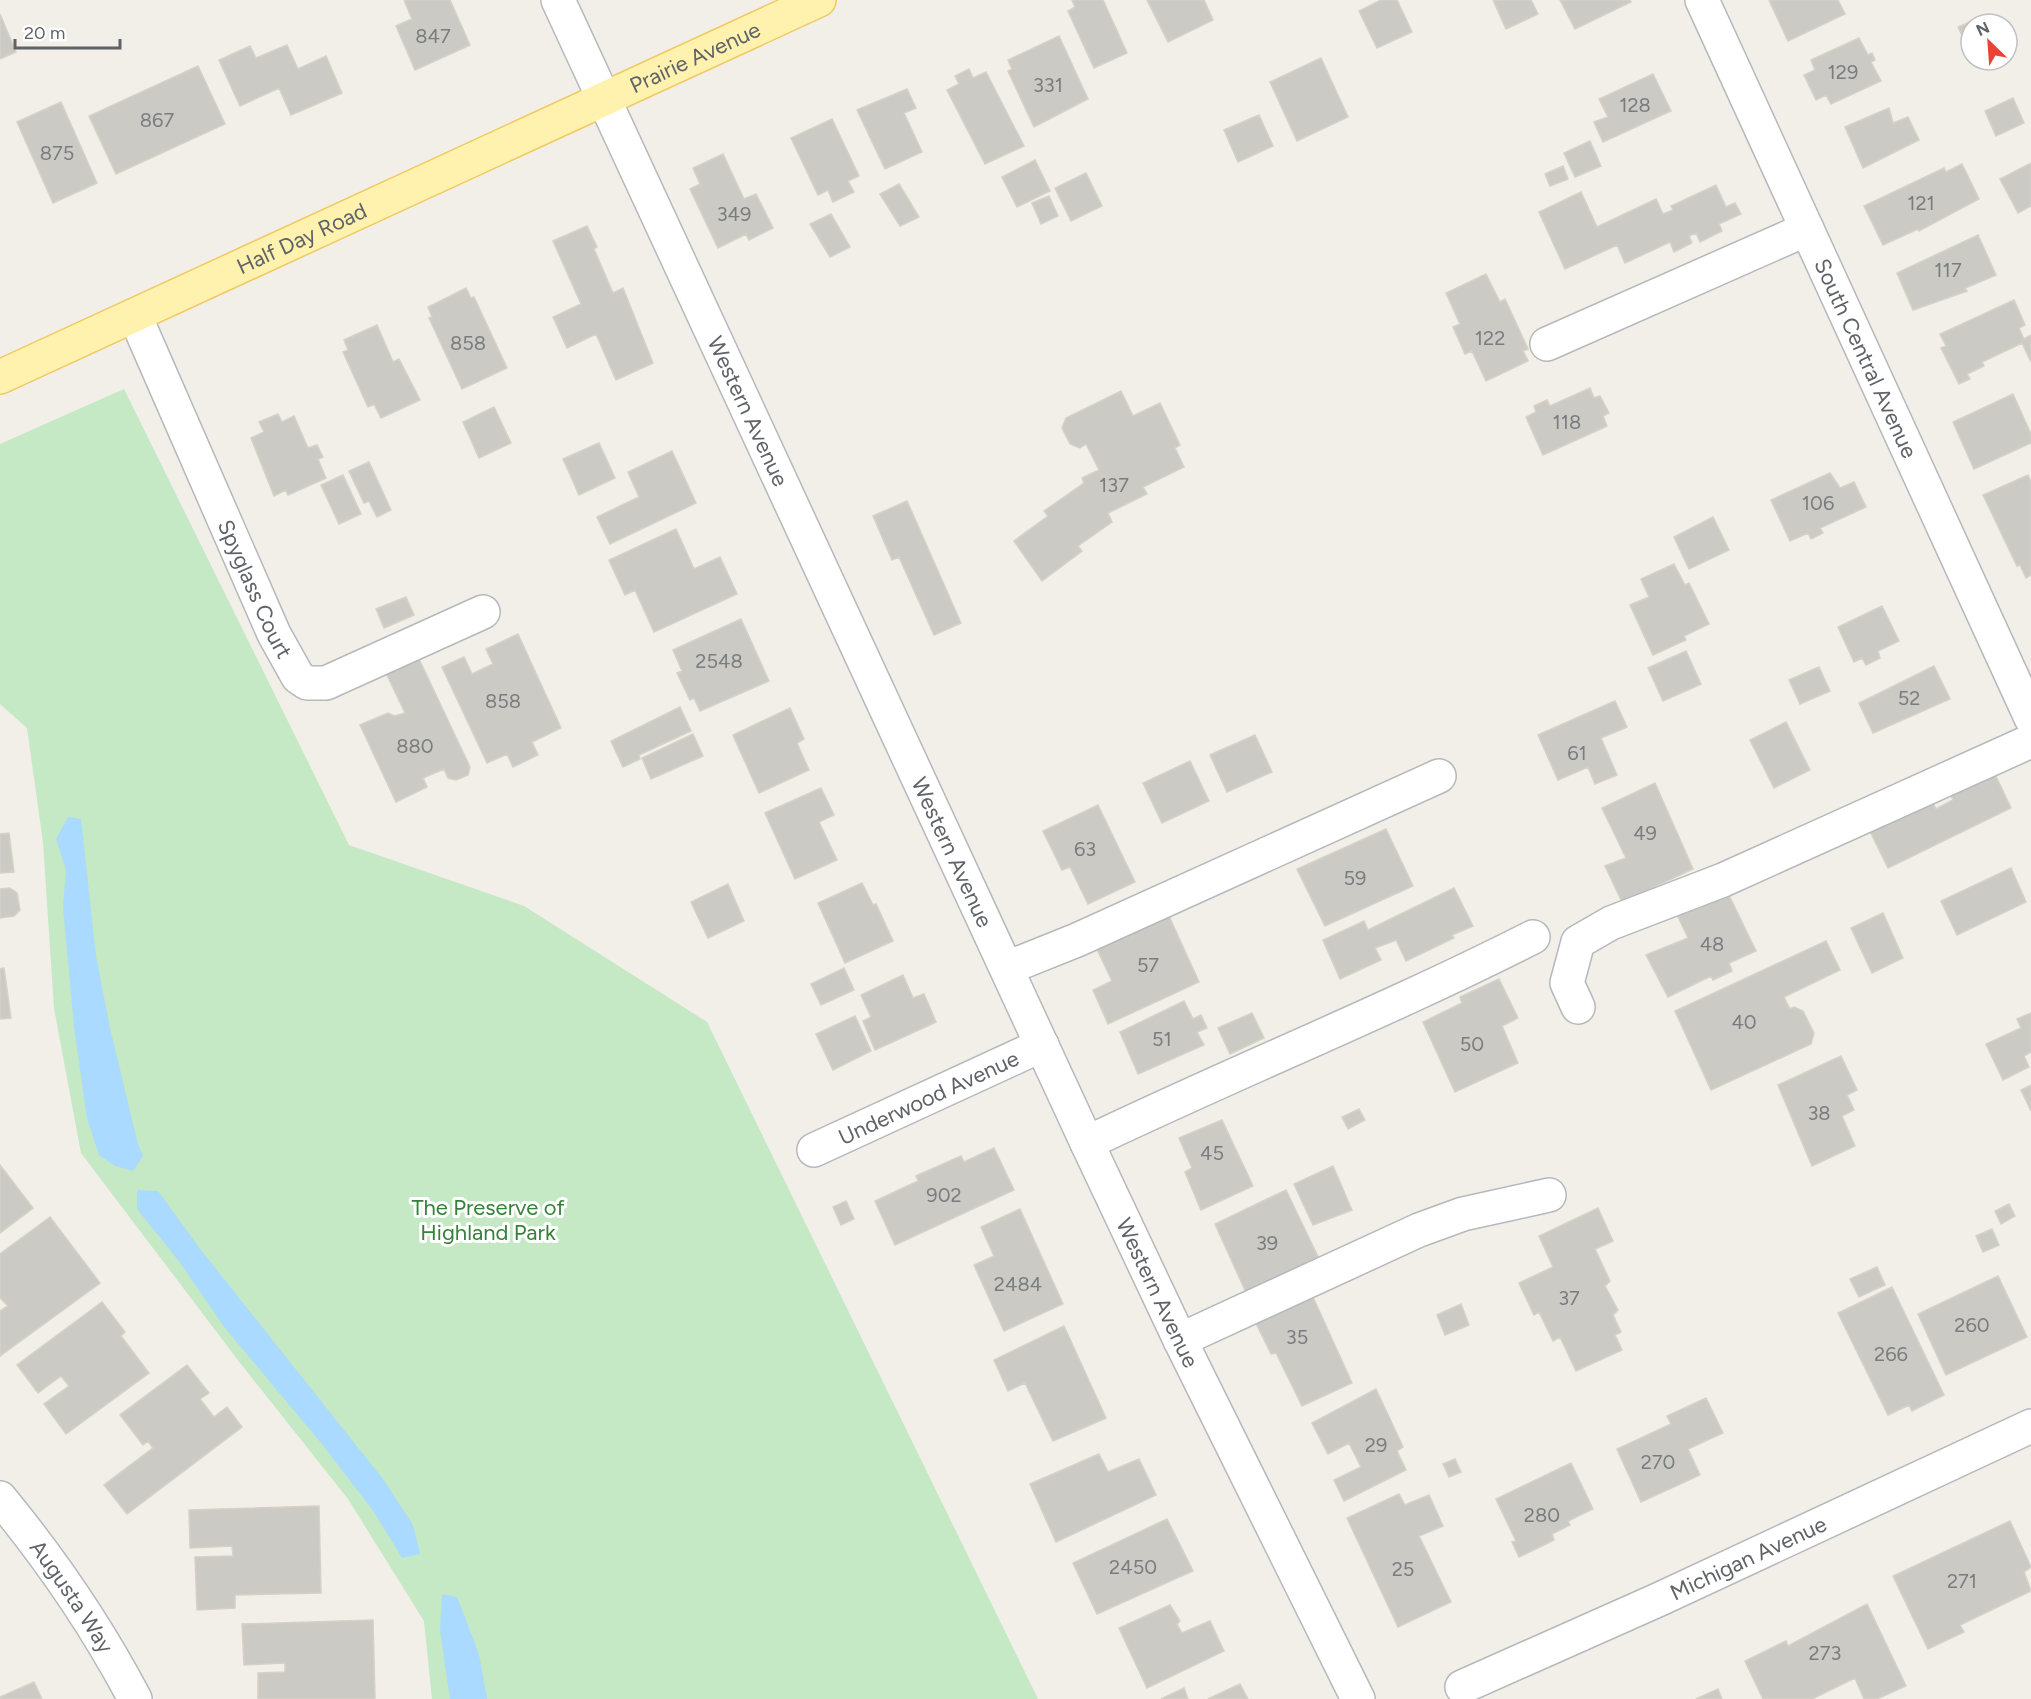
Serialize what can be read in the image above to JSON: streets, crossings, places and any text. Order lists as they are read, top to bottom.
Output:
{
  "streets": {
    "main road": ["Prairie Avenue", "Half Day Road"],
    "street": [
      "South Central Avenue",
      "Western Avenue",
      "Spyglass Court",
      "Underwood Avenue",
      "Michigan Avenue",
      "Augusta Way"
    ]
  },
  "crossings": [
    ["Prairie Avenue", "Half Day Road"],
    ["Prairie Avenue", "Western Avenue"],
    ["Half Day Road", "Western Avenue"],
    ["Half Day Road", "Spyglass Court"],
    ["Western Avenue", "Underwood Avenue"]
  ],
  "parks": ["The Preserve of Highland Park"],
  "house_numbers": [
    "847",
    "129",
    "331",
    "128",
    "867",
    "875",
    "121",
    "349",
    "117",
    "122",
    "858",
    "118",
    "137",
    "106",
    "2548",
    "52",
    "858",
    "880",
    "61",
    "49",
    "63",
    "59",
    "48",
    "57",
    "40",
    "51",
    "50",
    "38",
    "45",
    "902",
    "39",
    "2484",
    "37",
    "260",
    "35",
    "266",
    "29",
    "270",
    "280",
    "2450",
    "25",
    "271",
    "273"
  ],
  "scale_bar": "20 m",
  "north": "top left"
}
